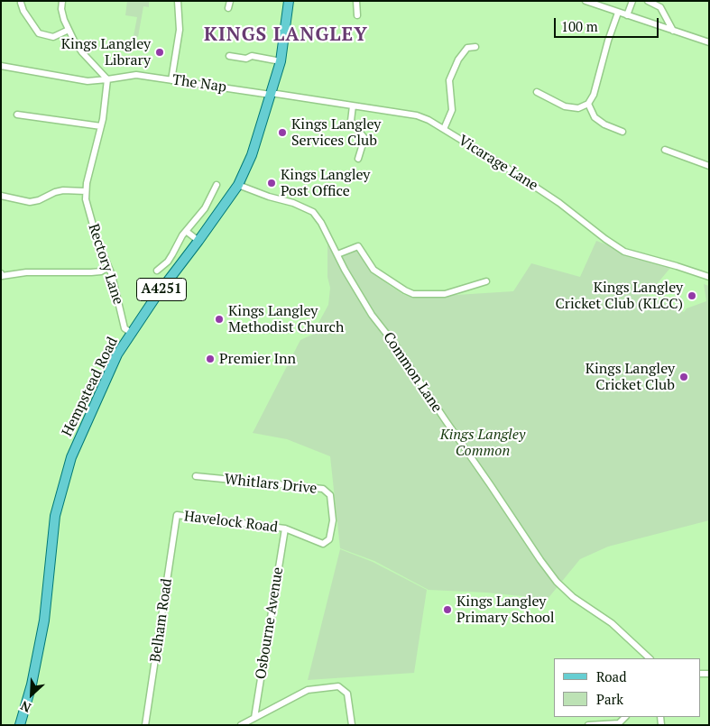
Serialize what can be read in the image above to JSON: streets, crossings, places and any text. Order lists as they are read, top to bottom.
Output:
{
  "streets": {
    "main road": ["A4251", "Hempstead Road"],
    "street": [
      "The Nap",
      "Vicarage Lane",
      "Rectory Lane",
      "Common Lane",
      "Whitlars Drive",
      "Havelock Road",
      "Belham Road",
      "Osbourne Avenue"
    ]
  },
  "crossings": [
    ["The Nap", "Vicarage Lane"],
    ["The Nap", "A4251"],
    ["The Nap", "Hempstead Road"],
    ["Vicarage Lane", "A4251"],
    ["Vicarage Lane", "Hempstead Road"],
    ["Rectory Lane", "Hempstead Road"],
    ["A4251", "Hempstead Road"],
    ["Common Lane", "Hempstead Road"],
    ["Whitlars Drive", "Havelock Road"],
    ["Whitlars Drive", "Osbourne Avenue"],
    ["Havelock Road", "Belham Road"],
    ["Havelock Road", "Osbourne Avenue"]
  ],
  "districts": ["KINGS LANGLEY"],
  "parks": ["Kings Langley Common"],
  "places": [
    "Kings Langley Library",
    "Kings Langley Services Club",
    "Kings Langley Post Office",
    "Kings Langley Cricket Club (KLCC)",
    "Kings Langley Methodist Church",
    "Premier Inn",
    "Kings Langley Cricket Club",
    "Kings Langley Primary School"
  ],
  "legend": ["Road", "Park"],
  "scale_bar": "100 m",
  "north": "bottom left"
}
